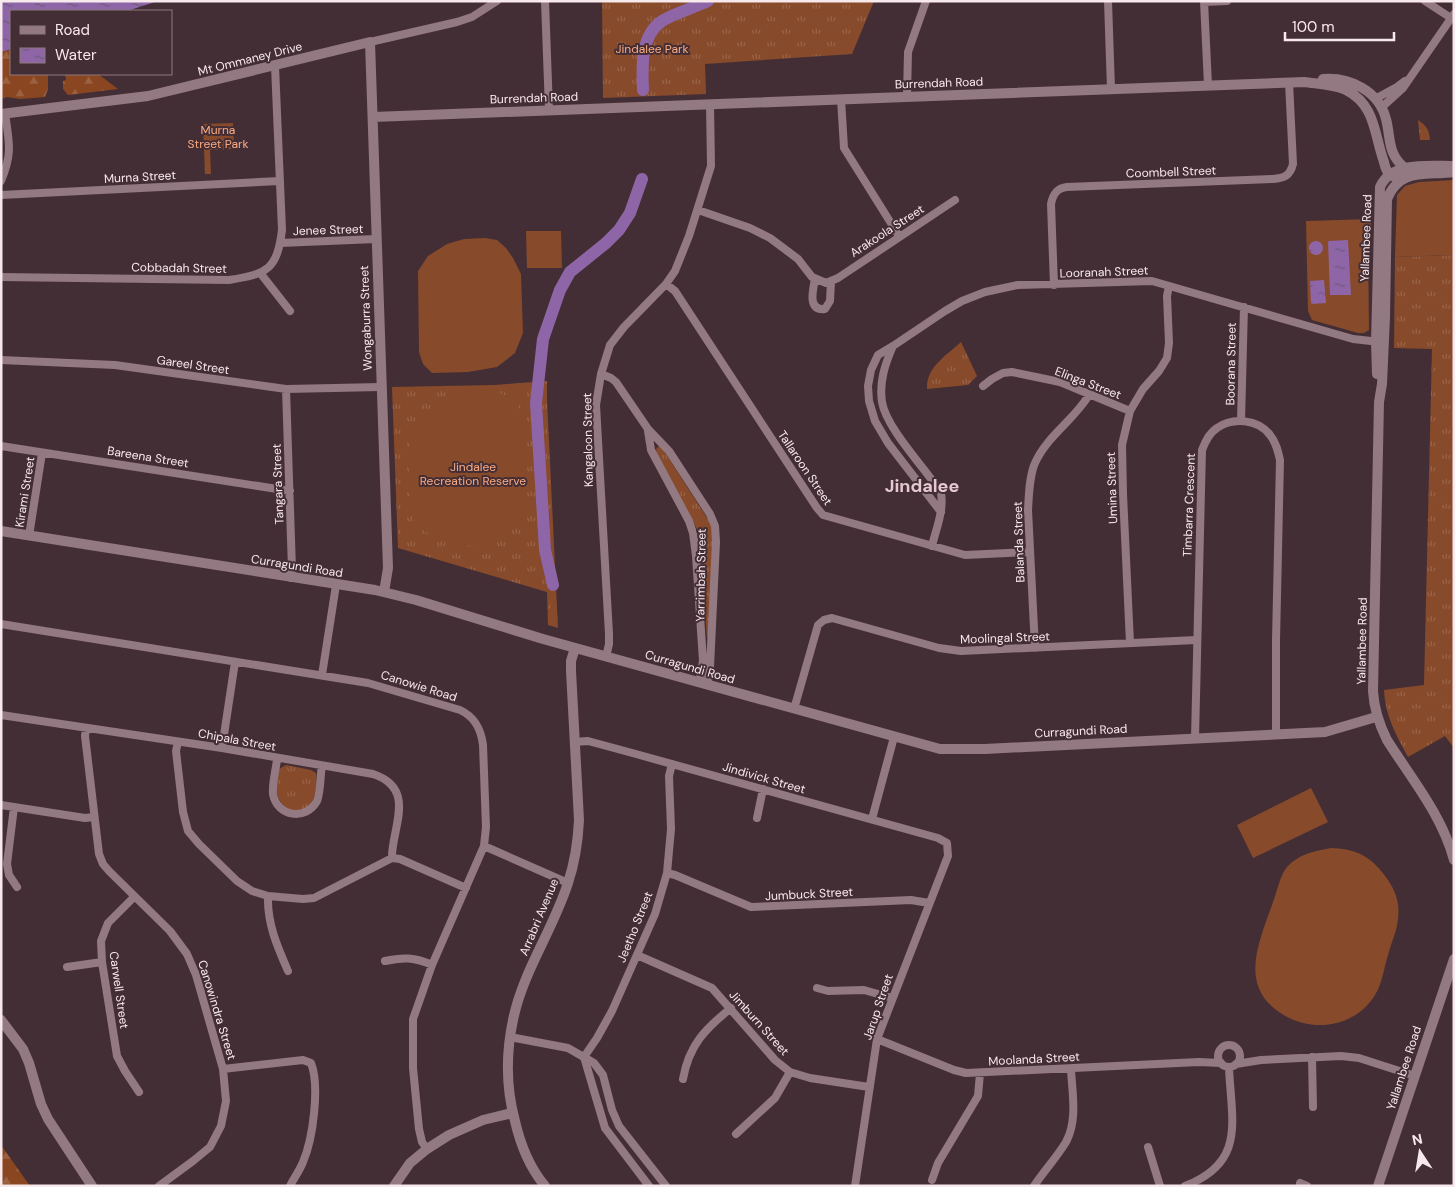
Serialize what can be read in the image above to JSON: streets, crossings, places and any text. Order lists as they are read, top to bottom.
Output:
{
  "streets": {
    "street": [
      "Mt Ommaney Drive",
      "Burrendah Road",
      "Coombell Street",
      "Murna Street",
      "Jenee Street",
      "Arakoola Street",
      "Yallambee Road",
      "Cobbadah Street",
      "Looranah Street",
      "Wongaburra Street",
      "Boorana Street",
      "Gareel Street",
      "Elinga Street",
      "Kangaloon Street",
      "Bareena Street",
      "Tallaroon Street",
      "Tangara Street",
      "Umina Street",
      "Kirami Street",
      "Timbarra Crescent",
      "Balanda Street",
      "Curragundi Road",
      "Yarrimbah Street",
      "Moolingal Street",
      "Canowie Road",
      "Chipala Street",
      "Jindivick Street",
      "Jumbuck Street",
      "Arrabri Avenue",
      "Jeetho Street",
      "Carwell Street",
      "Jarup Street",
      "Canowindra Street",
      "Jimburn Street",
      "Moolanda Street"
    ]
  },
  "crossings": [
    ["Mt Ommaney Drive", "Wongaburra Street"],
    ["Burrendah Road", "Coombell Street"],
    ["Burrendah Road", "Yallambee Road"],
    ["Burrendah Road", "Wongaburra Street"],
    ["Burrendah Road", "Kangaloon Street"],
    ["Coombell Street", "Looranah Street"],
    ["Jenee Street", "Wongaburra Street"],
    ["Yallambee Road", "Looranah Street"],
    ["Yallambee Road", "Curragundi Road"],
    ["Yallambee Road", "Moolanda Street"],
    ["Looranah Street", "Boorana Street"],
    ["Looranah Street", "Umina Street"],
    ["Wongaburra Street", "Gareel Street"],
    ["Wongaburra Street", "Curragundi Road"],
    ["Boorana Street", "Timbarra Crescent"],
    ["Gareel Street", "Tangara Street"],
    ["Elinga Street", "Umina Street"],
    ["Elinga Street", "Balanda Street"],
    ["Kangaloon Street", "Tallaroon Street"],
    ["Kangaloon Street", "Curragundi Road"],
    ["Kangaloon Street", "Yarrimbah Street"],
    ["Bareena Street", "Tangara Street"],
    ["Bareena Street", "Kirami Street"],
    ["Tallaroon Street", "Balanda Street"],
    ["Tangara Street", "Curragundi Road"],
    ["Umina Street", "Moolingal Street"],
    ["Kirami Street", "Curragundi Road"],
    ["Timbarra Crescent", "Curragundi Road"],
    ["Timbarra Crescent", "Moolingal Street"],
    ["Balanda Street", "Moolingal Street"],
    ["Curragundi Road", "Yarrimbah Street"],
    ["Curragundi Road", "Moolingal Street"],
    ["Curragundi Road", "Arrabri Avenue"],
    ["Chipala Street", "Canowindra Street"],
    ["Jindivick Street", "Arrabri Avenue"],
    ["Jindivick Street", "Jeetho Street"],
    ["Jindivick Street", "Jarup Street"],
    ["Jumbuck Street", "Jeetho Street"],
    ["Jumbuck Street", "Jarup Street"],
    ["Jeetho Street", "Jimburn Street"],
    ["Carwell Street", "Canowindra Street"],
    ["Jarup Street", "Jimburn Street"],
    ["Jarup Street", "Moolanda Street"]
  ],
  "districts": ["Jindalee"],
  "parks": ["Jindalee Park", "Murna Street Park", "Jindalee Recreation Reserve"],
  "legend": ["Road", "Water"],
  "scale_bar": "100 m",
  "north": "top"
}
